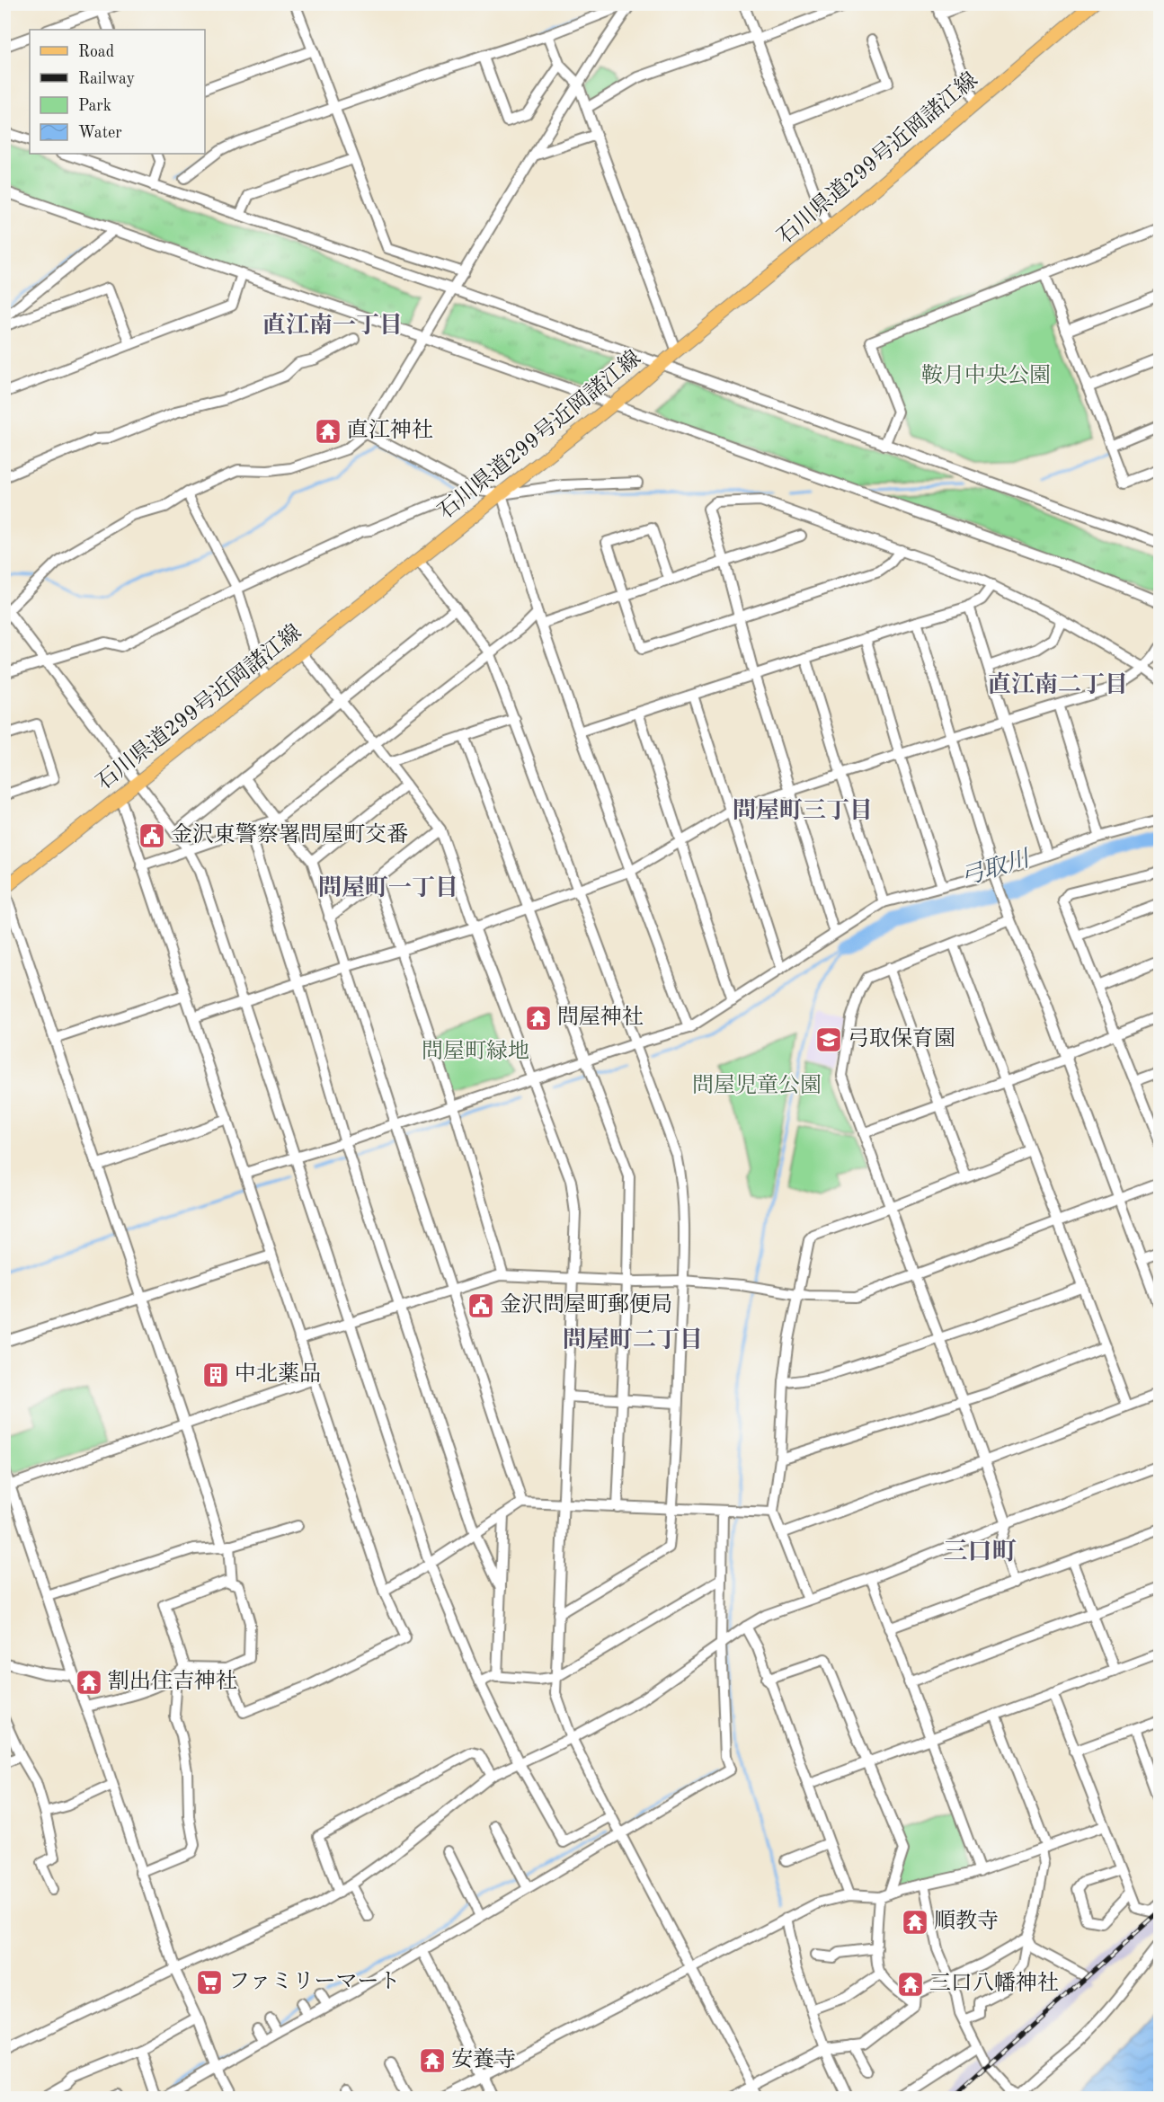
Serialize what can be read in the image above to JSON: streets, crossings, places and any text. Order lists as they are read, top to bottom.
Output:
{
  "streets": {
    "main road": ["石川県道299号近岡諸江線"]
  },
  "districts": [
    "直江南一丁目",
    "直江南二丁目",
    "問屋町三丁目",
    "問屋町一丁目",
    "問屋町二丁目",
    "三口町"
  ],
  "water": ["弓取川"],
  "parks": ["鞍月中央公園", "問屋町緑地", "問屋児童公園"],
  "places": {
    "temple": [
      "直江神社",
      "問屋神社",
      "割出住吉神社",
      "順教寺",
      "三口八幡神社",
      "安養寺"
    ],
    "public building": ["金沢東警察署問屋町交番", "金沢問屋町郵便局"],
    "school or university": ["弓取保育園"],
    "building": ["中北薬品"],
    "supermarket": ["ファミリーマート"]
  },
  "legend": [
    "Road",
    "Railway",
    "Park",
    "Water"
  ]
}
